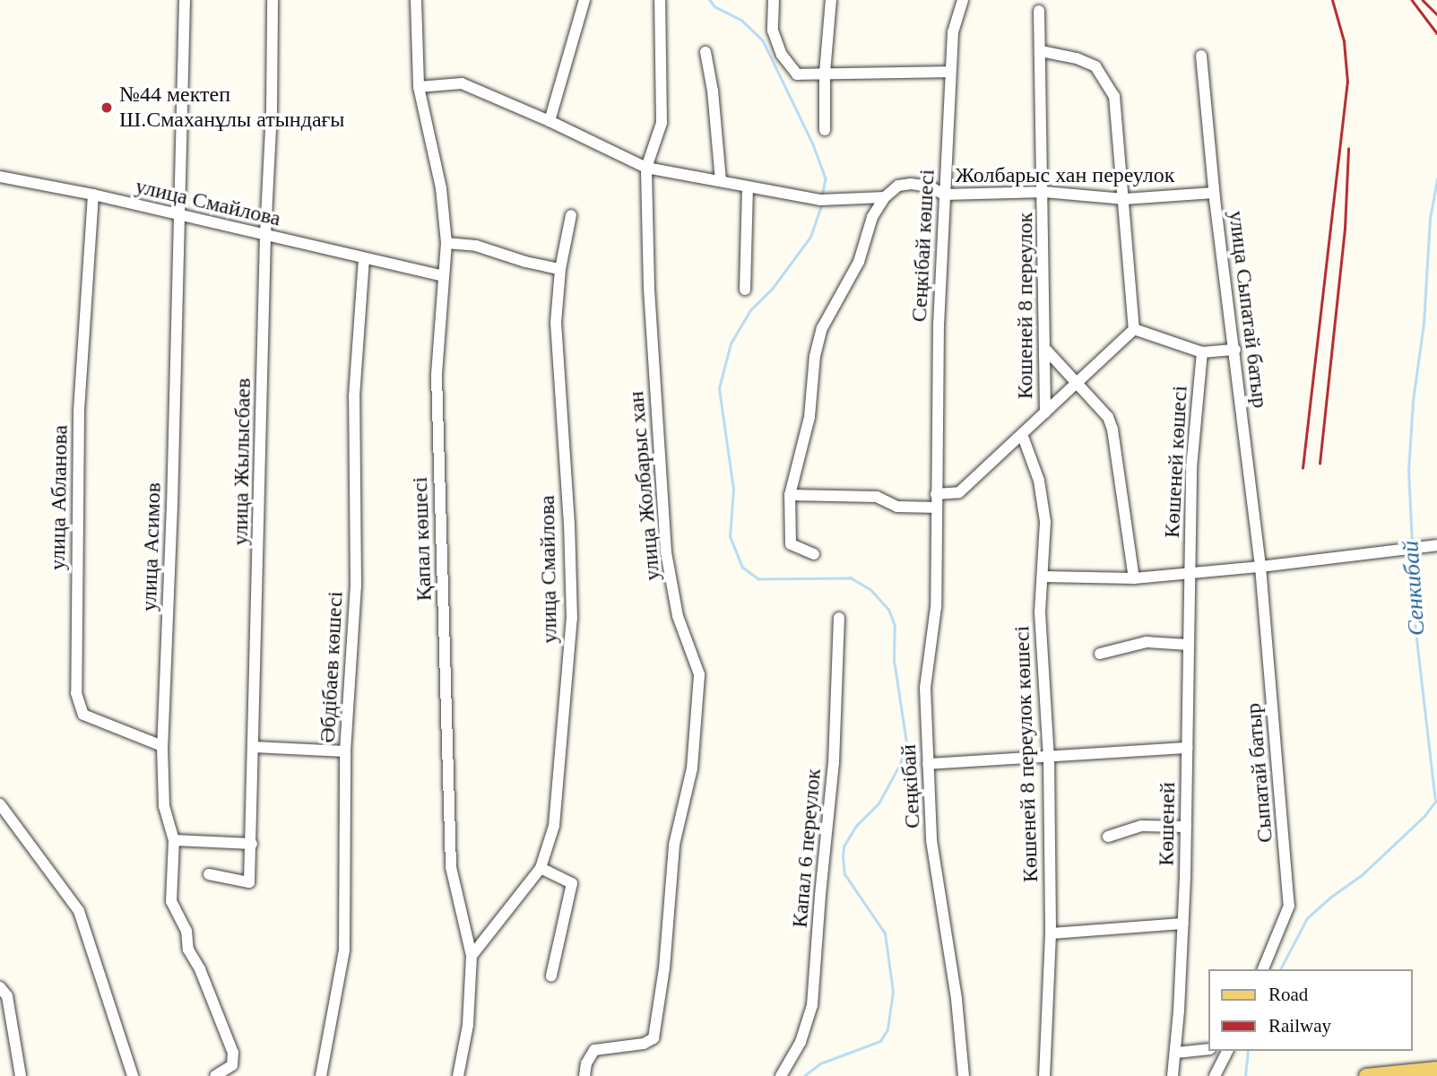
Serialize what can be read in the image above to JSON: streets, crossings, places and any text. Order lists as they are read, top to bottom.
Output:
{
  "streets": {
    "street": [
      "Жолбарыс хан переулок",
      "улица Смайлова",
      "Сеңкібай көшесі",
      "Кошеней 8 переулок",
      "улица Сыпатай батыр",
      "улица Жылысбаев",
      "Көшеней көшесі",
      "улица Жолбарыс хан",
      "улица Абланова",
      "Қапал көшесі",
      "улица Асимов",
      "Әбдібаев көшесі",
      "Көшеней 8 переулок көшесі",
      "Сыпатай батыр",
      "Сеңкібай",
      "Көшеней",
      "Капал 6 переулок"
    ]
  },
  "crossings": [
    ["Жолбарыс хан переулок", "Сеңкібай көшесі"],
    ["Жолбарыс хан переулок", "Кошеней 8 переулок"],
    ["Жолбарыс хан переулок", "улица Сыпатай батыр"],
    ["Жолбарыс хан переулок", "улица Жолбарыс хан"],
    ["Жолбарыс хан переулок", "Қапал көшесі"],
    ["улица Смайлова", "улица Жылысбаев"],
    ["улица Смайлова", "улица Абланова"],
    ["улица Смайлова", "Қапал көшесі"],
    ["улица Смайлова", "улица Асимов"],
    ["улица Смайлова", "Әбдібаев көшесі"],
    ["Сеңкібай көшесі", "Сеңкібай"],
    ["улица Сыпатай батыр", "Сыпатай батыр"],
    ["Көшеней көшесі", "Көшеней"],
    ["улица Абланова", "улица Асимов"]
  ],
  "water": ["Сенкибай"],
  "places": ["№44 мектеп Ш.Смаханұлы атындағы"],
  "legend": ["Road", "Railway"]
}
